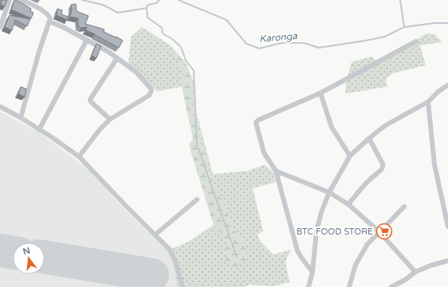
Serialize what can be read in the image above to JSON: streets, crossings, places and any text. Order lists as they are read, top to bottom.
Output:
{
  "water": ["Karonga"],
  "places": {
    "supermarket": ["BTC FOOD STORE"]
  },
  "north": "top"
}
